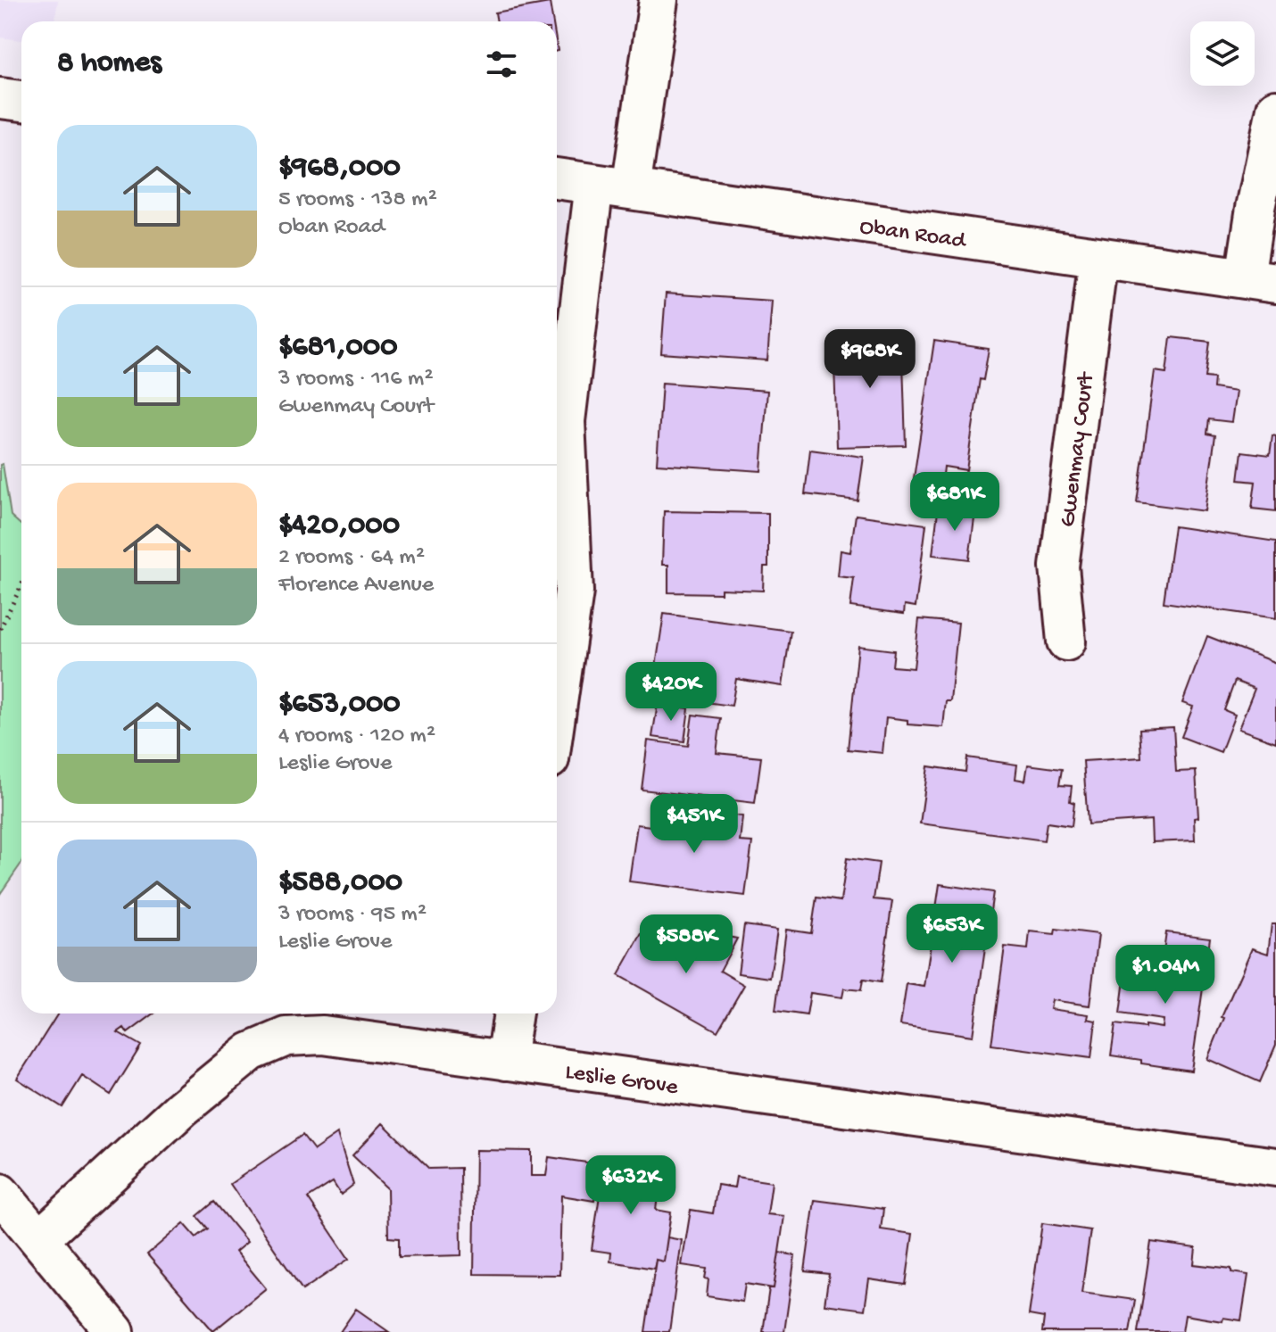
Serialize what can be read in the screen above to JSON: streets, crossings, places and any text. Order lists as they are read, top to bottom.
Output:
{
  "streets": {
    "street": ["Oban Road", "Gwenmay Court", "Leslie Grove"]
  },
  "crossings": [
    ["Oban Road", "Gwenmay Court"]
  ],
  "page": {
    "heading": "8 homes",
    "list": [
      {
        "name": "$968,000",
        "note": "5 rooms · 138 m² · Oban Road"
      },
      {
        "name": "$681,000",
        "note": "3 rooms · 116 m² · Gwenmay Court"
      },
      {
        "name": "$420,000",
        "note": "2 rooms · 64 m² · Florence Avenue"
      },
      {
        "name": "$653,000",
        "note": "4 rooms · 120 m² · Leslie Grove"
      },
      {
        "name": "$588,000",
        "note": "3 rooms · 95 m² · Leslie Grove"
      }
    ],
    "price": [
      "$968K",
      "$681K",
      "$420K",
      "$451K",
      "$653K",
      "$588K",
      "$1.04M",
      "$632K"
    ]
  }
}
